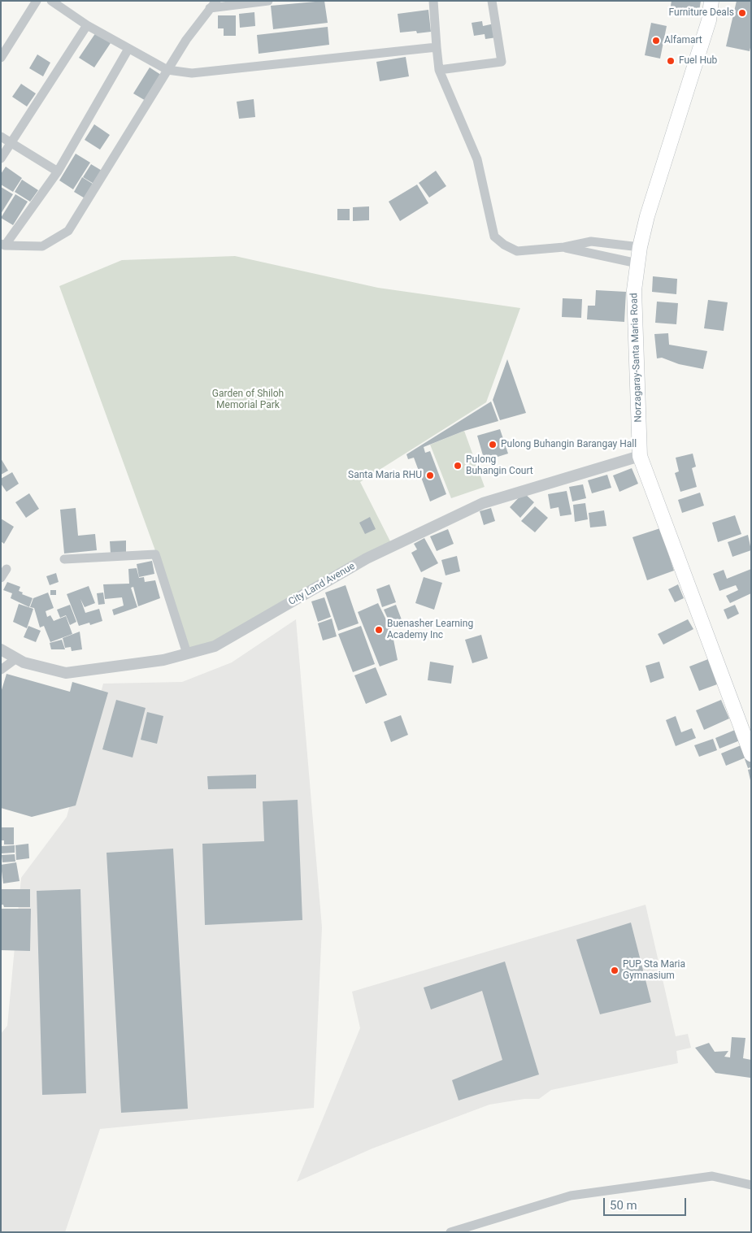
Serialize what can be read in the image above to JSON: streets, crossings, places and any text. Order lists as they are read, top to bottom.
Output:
{
  "streets": {
    "main road": ["Norzagaray-Santa Maria Road"],
    "street": ["City Land Avenue"]
  },
  "crossings": [
    ["Norzagaray-Santa Maria Road", "City Land Avenue"]
  ],
  "parks": ["Garden of Shiloh Memorial Park"],
  "places": [
    "Furniture Deals",
    "Alfamart",
    "Fuel Hub",
    "Pulong Buhangin Barangay Hall",
    "Pulong Buhangin Court",
    "Santa Maria RHU",
    "Buenasher Learning Academy Inc",
    "PUP Sta Maria Gymnasium"
  ],
  "scale_bar": "50 m"
}
